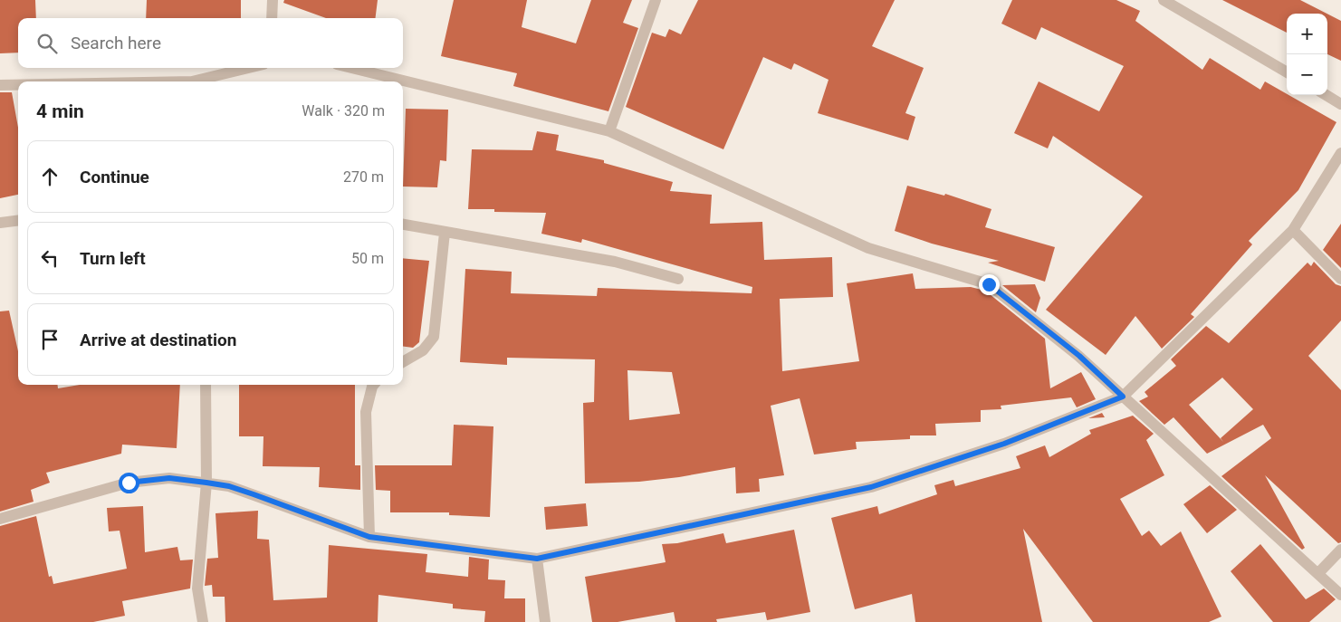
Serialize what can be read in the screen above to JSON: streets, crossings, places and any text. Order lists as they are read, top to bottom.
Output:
{
  "page": {
    "map_buttons": ["+", "−"],
    "search": "Search here",
    "heading": ["4 min", "Walk · 320 m"],
    "list": [
      ["Continue", "270 m"],
      ["Turn left", "50 m"],
      "Arrive at destination"
    ]
  }
}
